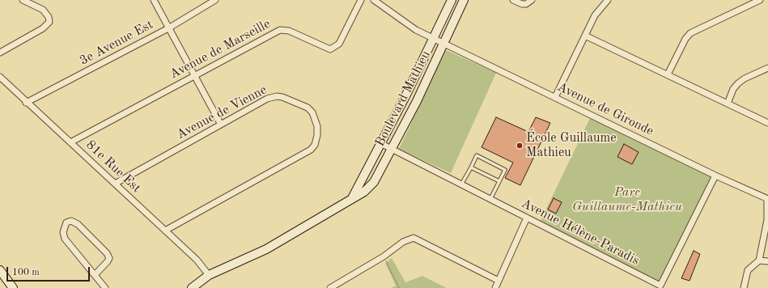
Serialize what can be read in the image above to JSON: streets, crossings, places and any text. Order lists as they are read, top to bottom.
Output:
{
  "streets": {
    "street": [
      "3e Avenue Est",
      "Avenue de Marseille",
      "Boulevard Mathieu",
      "Avenue de Gironde",
      "Avenue de Vienne",
      "81e Rue Est",
      "Avenue Hélène-Paradis"
    ]
  },
  "crossings": [
    ["3e Avenue Est", "81e Rue Est"],
    ["Avenue de Marseille", "81e Rue Est"],
    ["Boulevard Mathieu", "Avenue de Gironde"],
    ["Boulevard Mathieu", "81e Rue Est"],
    ["Boulevard Mathieu", "Avenue Hélène-Paradis"],
    ["Avenue de Gironde", "Avenue Hélène-Paradis"],
    ["Avenue de Vienne", "81e Rue Est"]
  ],
  "parks": ["Parc Guillaume-Mathieu"],
  "places": ["École Guillaume Mathieu"],
  "scale_bar": "100 m"
}
